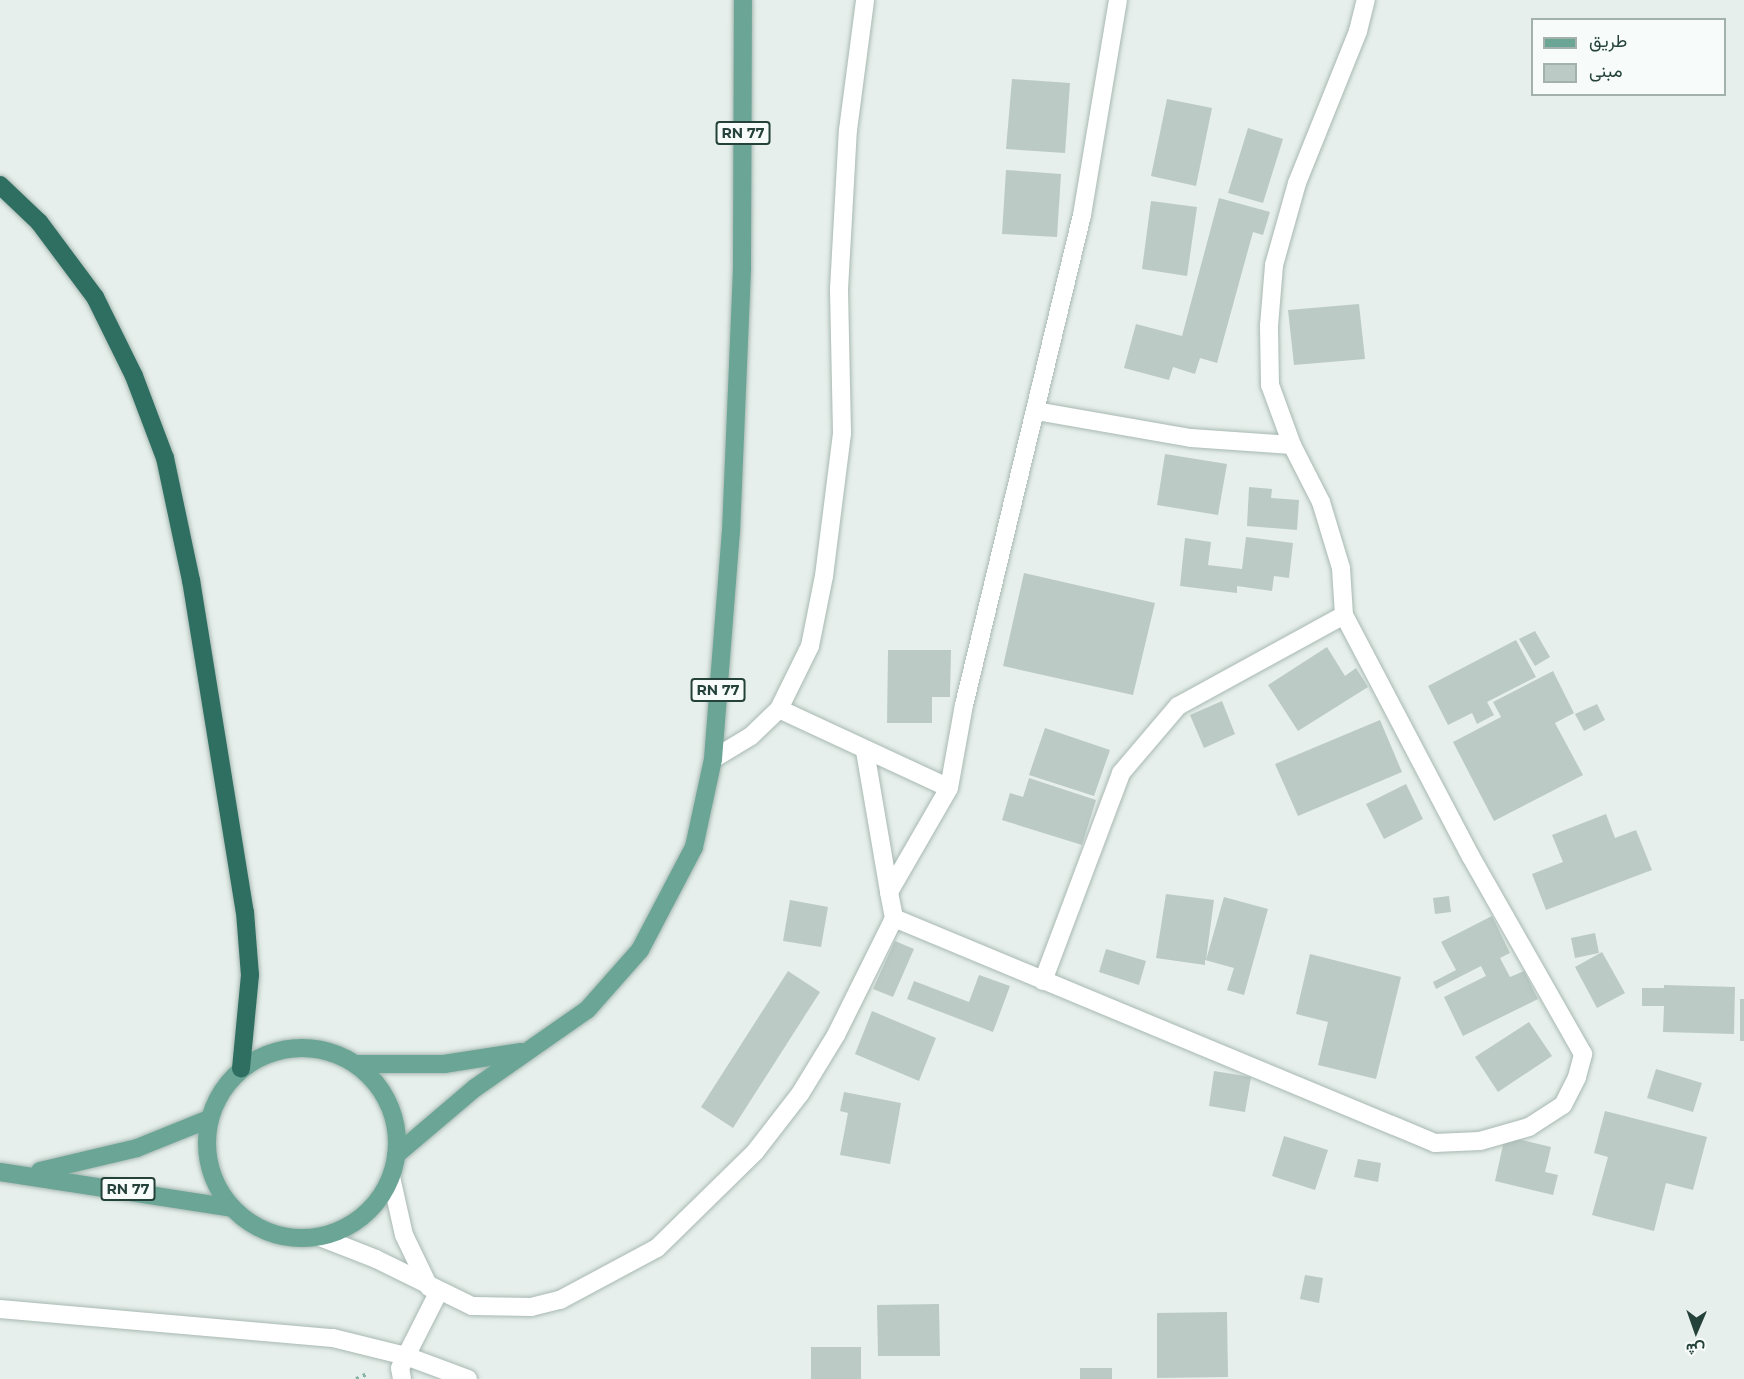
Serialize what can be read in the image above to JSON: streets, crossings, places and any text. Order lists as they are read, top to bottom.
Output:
{
  "streets": {
    "main road": ["RN 77"]
  },
  "legend": ["طريق", "مبنى"],
  "north": "bottom"
}
